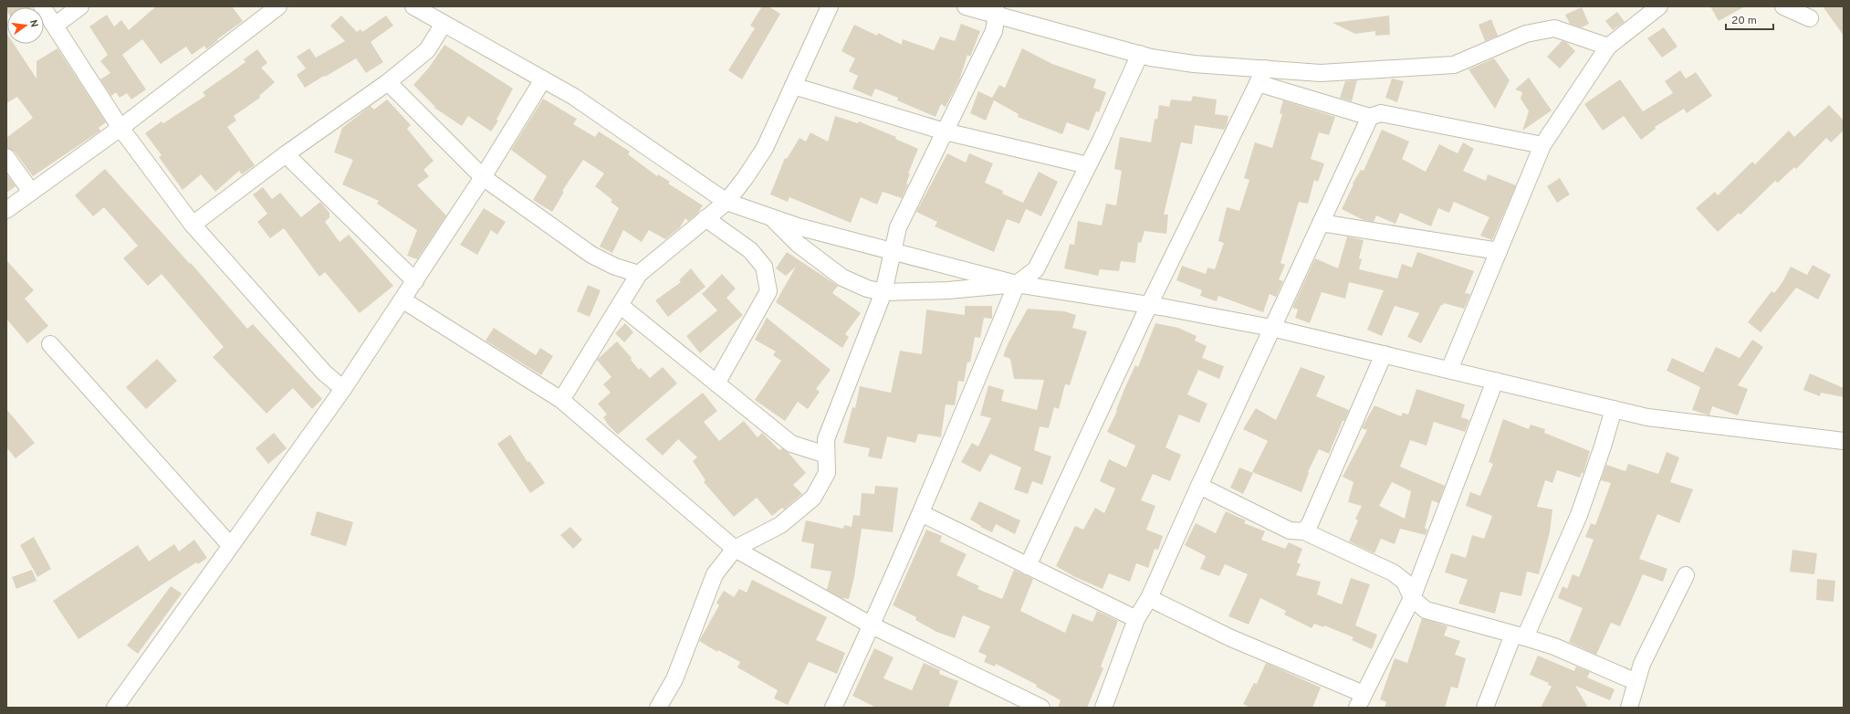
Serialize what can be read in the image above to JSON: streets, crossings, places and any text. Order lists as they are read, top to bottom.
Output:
{
  "scale_bar": "20 m",
  "north": "right"
}
